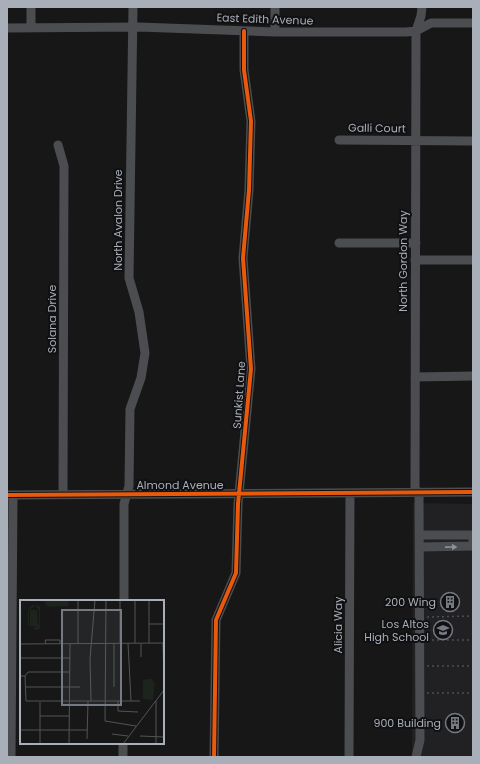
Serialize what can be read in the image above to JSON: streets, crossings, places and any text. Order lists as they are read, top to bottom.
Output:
{
  "streets": {
    "street": [
      "East Edith Avenue",
      "Galli Court",
      "North Avalon Drive",
      "North Gordon Way",
      "Solana Drive",
      "Sunkist Lane",
      "Almond Avenue",
      "Alicia Way"
    ]
  },
  "crossings": [
    ["East Edith Avenue", "North Avalon Drive"],
    ["East Edith Avenue", "North Gordon Way"],
    ["East Edith Avenue", "Sunkist Lane"],
    ["Galli Court", "North Gordon Way"],
    ["North Avalon Drive", "Almond Avenue"],
    ["North Gordon Way", "Almond Avenue"],
    ["Solana Drive", "Almond Avenue"],
    ["Sunkist Lane", "Almond Avenue"],
    ["Almond Avenue", "Alicia Way"]
  ],
  "places": {
    "building": ["200 Wing", "900 Building"],
    "school or university": ["Los Altos High School"]
  }
}
